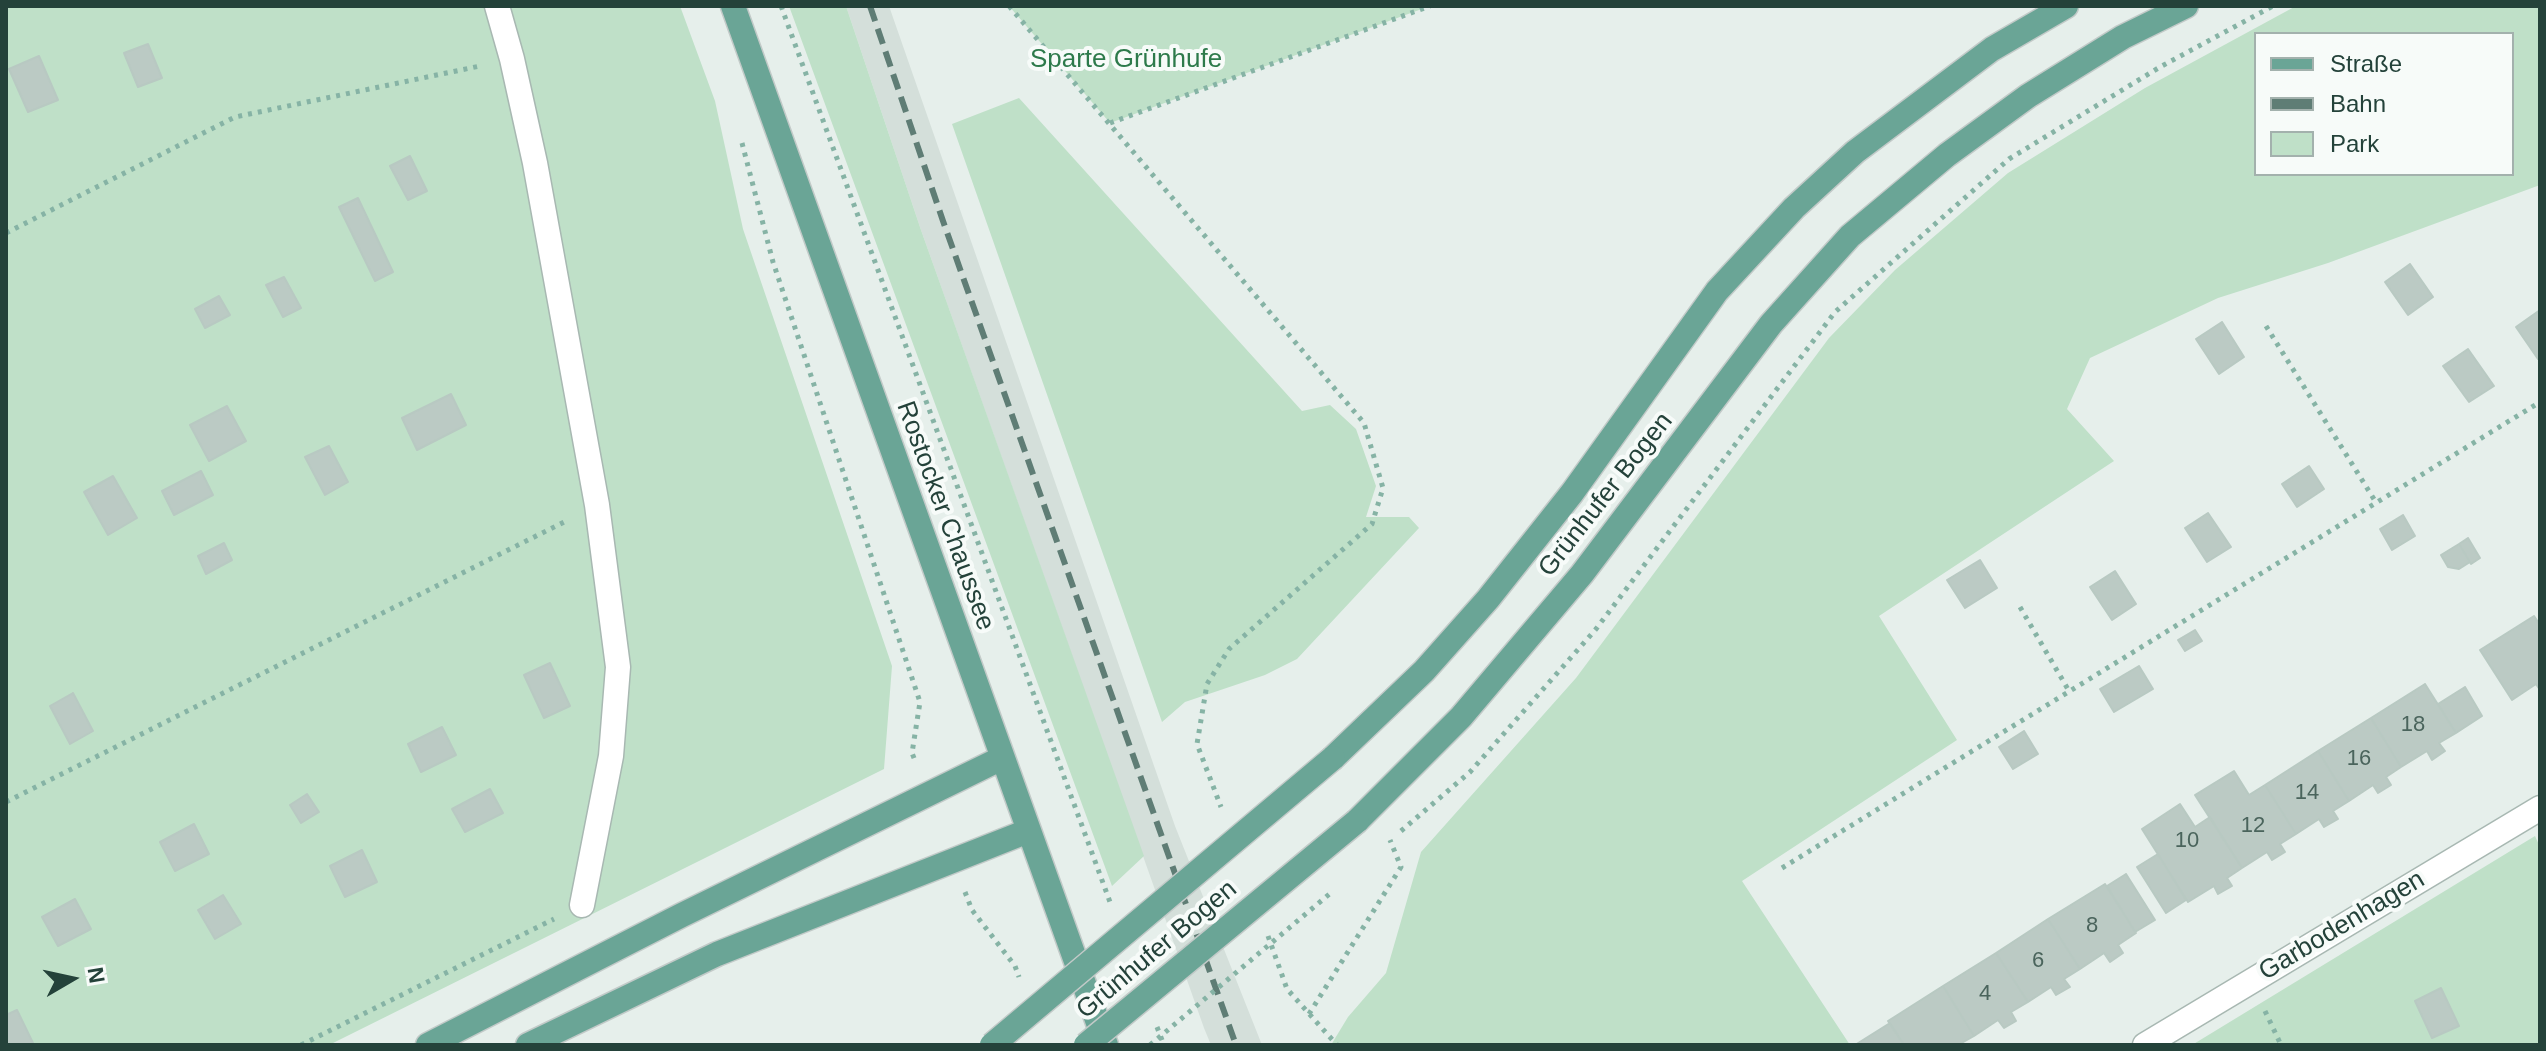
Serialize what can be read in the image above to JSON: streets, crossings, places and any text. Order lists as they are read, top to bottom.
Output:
{
  "streets": {
    "main road": ["Grünhufer Bogen", "Rostocker Chaussee"],
    "street": ["Garbodenhagen"]
  },
  "parks": ["Sparte Grünhufe"],
  "house_numbers": [
    "18",
    "16",
    "14",
    "12",
    "10",
    "8",
    "6",
    "4"
  ],
  "legend": ["Straße", "Bahn", "Park"],
  "north": "right"
}
